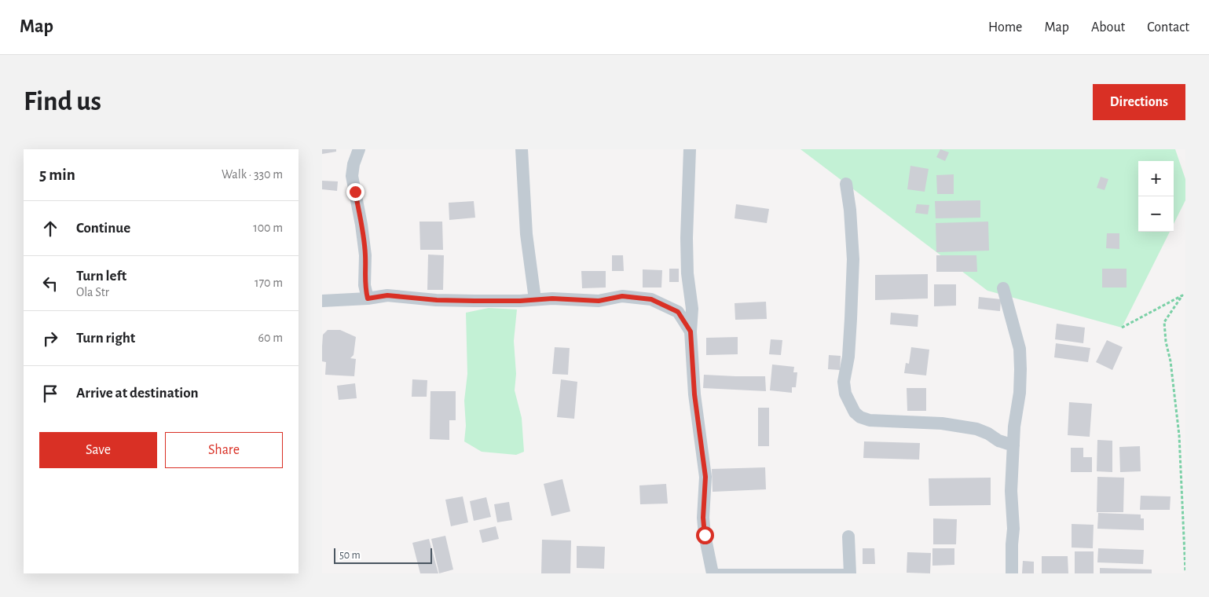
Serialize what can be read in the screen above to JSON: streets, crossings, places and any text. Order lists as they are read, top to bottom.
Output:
{
  "scale_bar": "50 m",
  "page": {
    "header": "Map",
    "nav": [
      "Home",
      "Map",
      "About",
      "Contact"
    ],
    "buttons": [
      "Directions",
      ["Save", "Share"]
    ],
    "title": "Find us",
    "heading": ["5 min", "Walk · 330 m"],
    "map_buttons": ["+", "−"],
    "list": [
      ["Continue", "100 m"],
      ["Turn left", "Ola Str", "170 m"],
      ["Turn right", "60 m"],
      "Arrive at destination"
    ],
    "scale": "50 m"
  }
}
